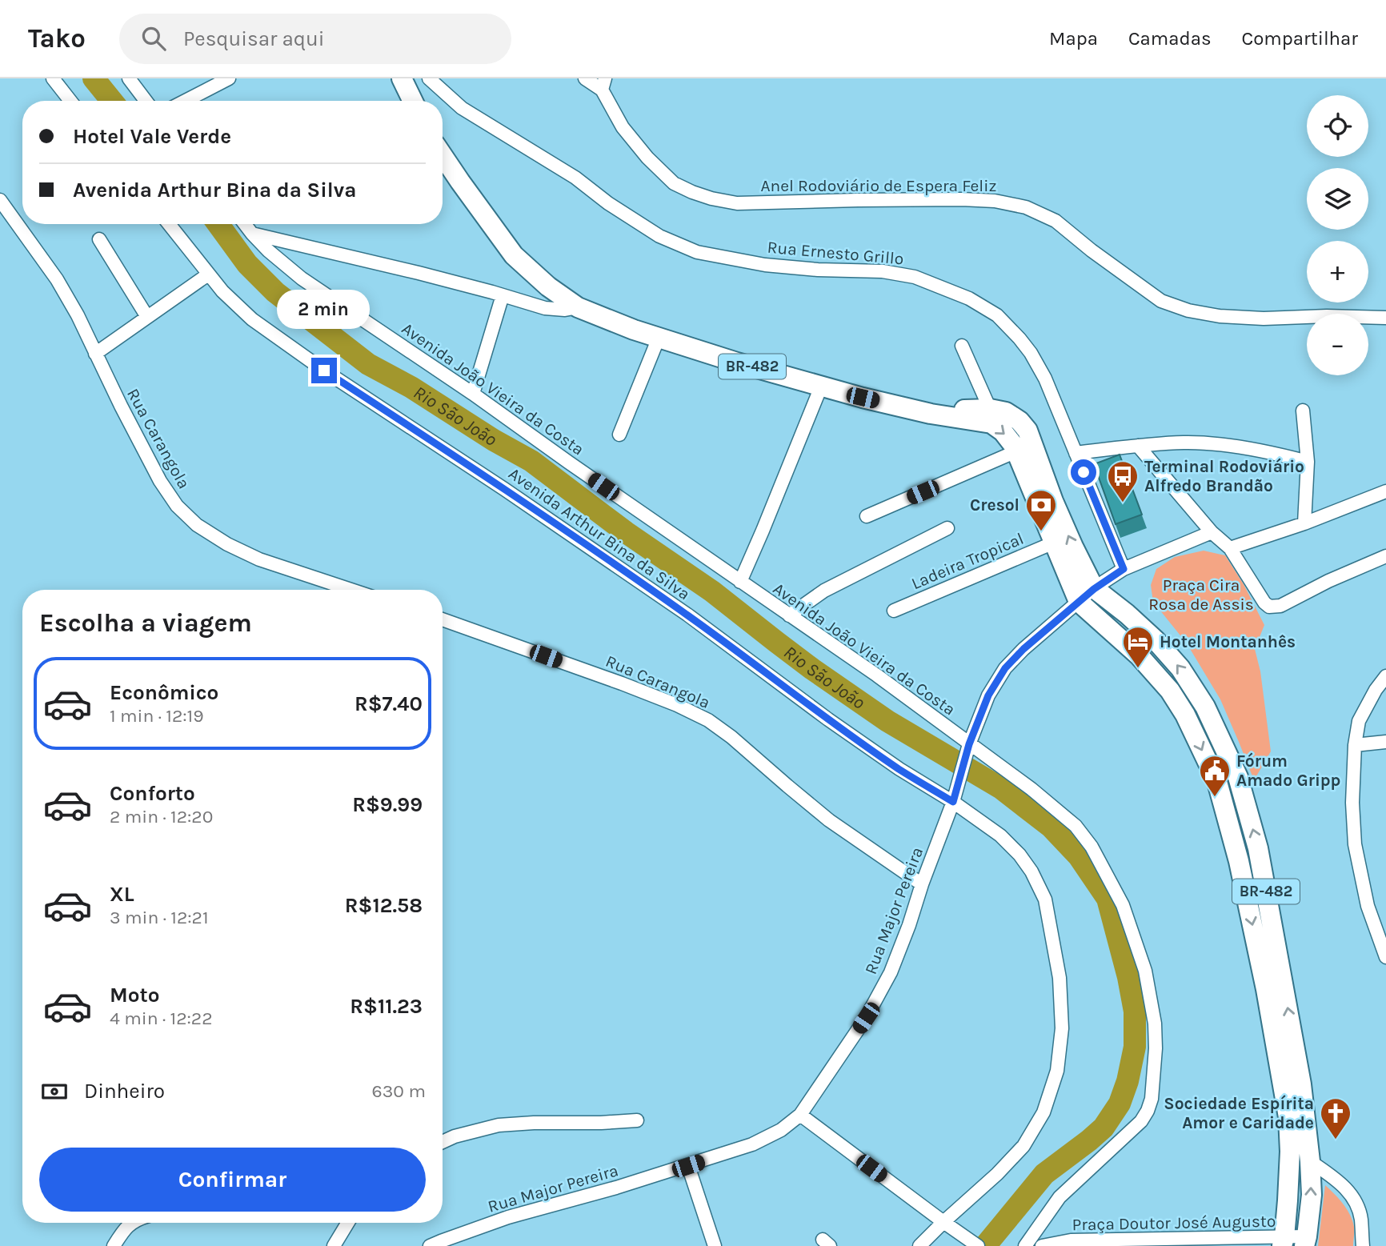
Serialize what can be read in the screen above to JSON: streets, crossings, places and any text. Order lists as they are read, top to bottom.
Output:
{
  "streets": {
    "highway": ["BR-482"],
    "street": [
      "Anel Rodoviário de Espera Feliz",
      "Rua Ernesto Grillo",
      "Avenida João Vieira da Costa",
      "Rua Carangola",
      "Avenida Arthur Bina da Silva",
      "Ladeira Tropical",
      "Rua Major Pereira",
      "Praça Doutor José Augusto"
    ]
  },
  "crossings": [
    ["BR-482", "Ladeira Tropical"],
    ["BR-482", "Rua Major Pereira"],
    ["BR-482", "Praça Doutor José Augusto"],
    ["Avenida João Vieira da Costa", "Rua Major Pereira"],
    ["Rua Carangola", "Rua Major Pereira"],
    ["Avenida Arthur Bina da Silva", "Rua Major Pereira"]
  ],
  "water": ["Rio São João"],
  "parks": ["Praça Cira Rosa de Assis"],
  "places": {
    "bus stop": ["Terminal Rodoviário Alfredo Brandão"],
    "bank": ["Cresol"],
    "hotel": ["Hotel Montanhês"],
    "public building": ["Fórum Amado Gripp"],
    "church": ["Sociedade Espírita Amor e Caridade"]
  },
  "page": {
    "header": "Tako",
    "search": "Pesquisar aqui",
    "nav": ["Mapa", "Camadas", "Compartilhar"],
    "map_buttons": ["+", "−"],
    "banner": ["Hotel Vale Verde", "Avenida Arthur Bina da Silva"],
    "bubble": "2 min",
    "heading": "Escolha a viagem",
    "list": [
      {
        "name": "Econômico",
        "note": "1 min · 12:19",
        "value": "R$7.40"
      },
      {
        "name": "Conforto",
        "note": "2 min · 12:20",
        "value": "R$9.99"
      },
      {
        "name": "XL",
        "note": "3 min · 12:21",
        "value": "R$12.58"
      },
      {
        "name": "Moto",
        "note": "4 min · 12:22",
        "value": "R$11.23"
      }
    ],
    "pay": ["Dinheiro", "630 m"],
    "buttons": "Confirmar"
  }
}
